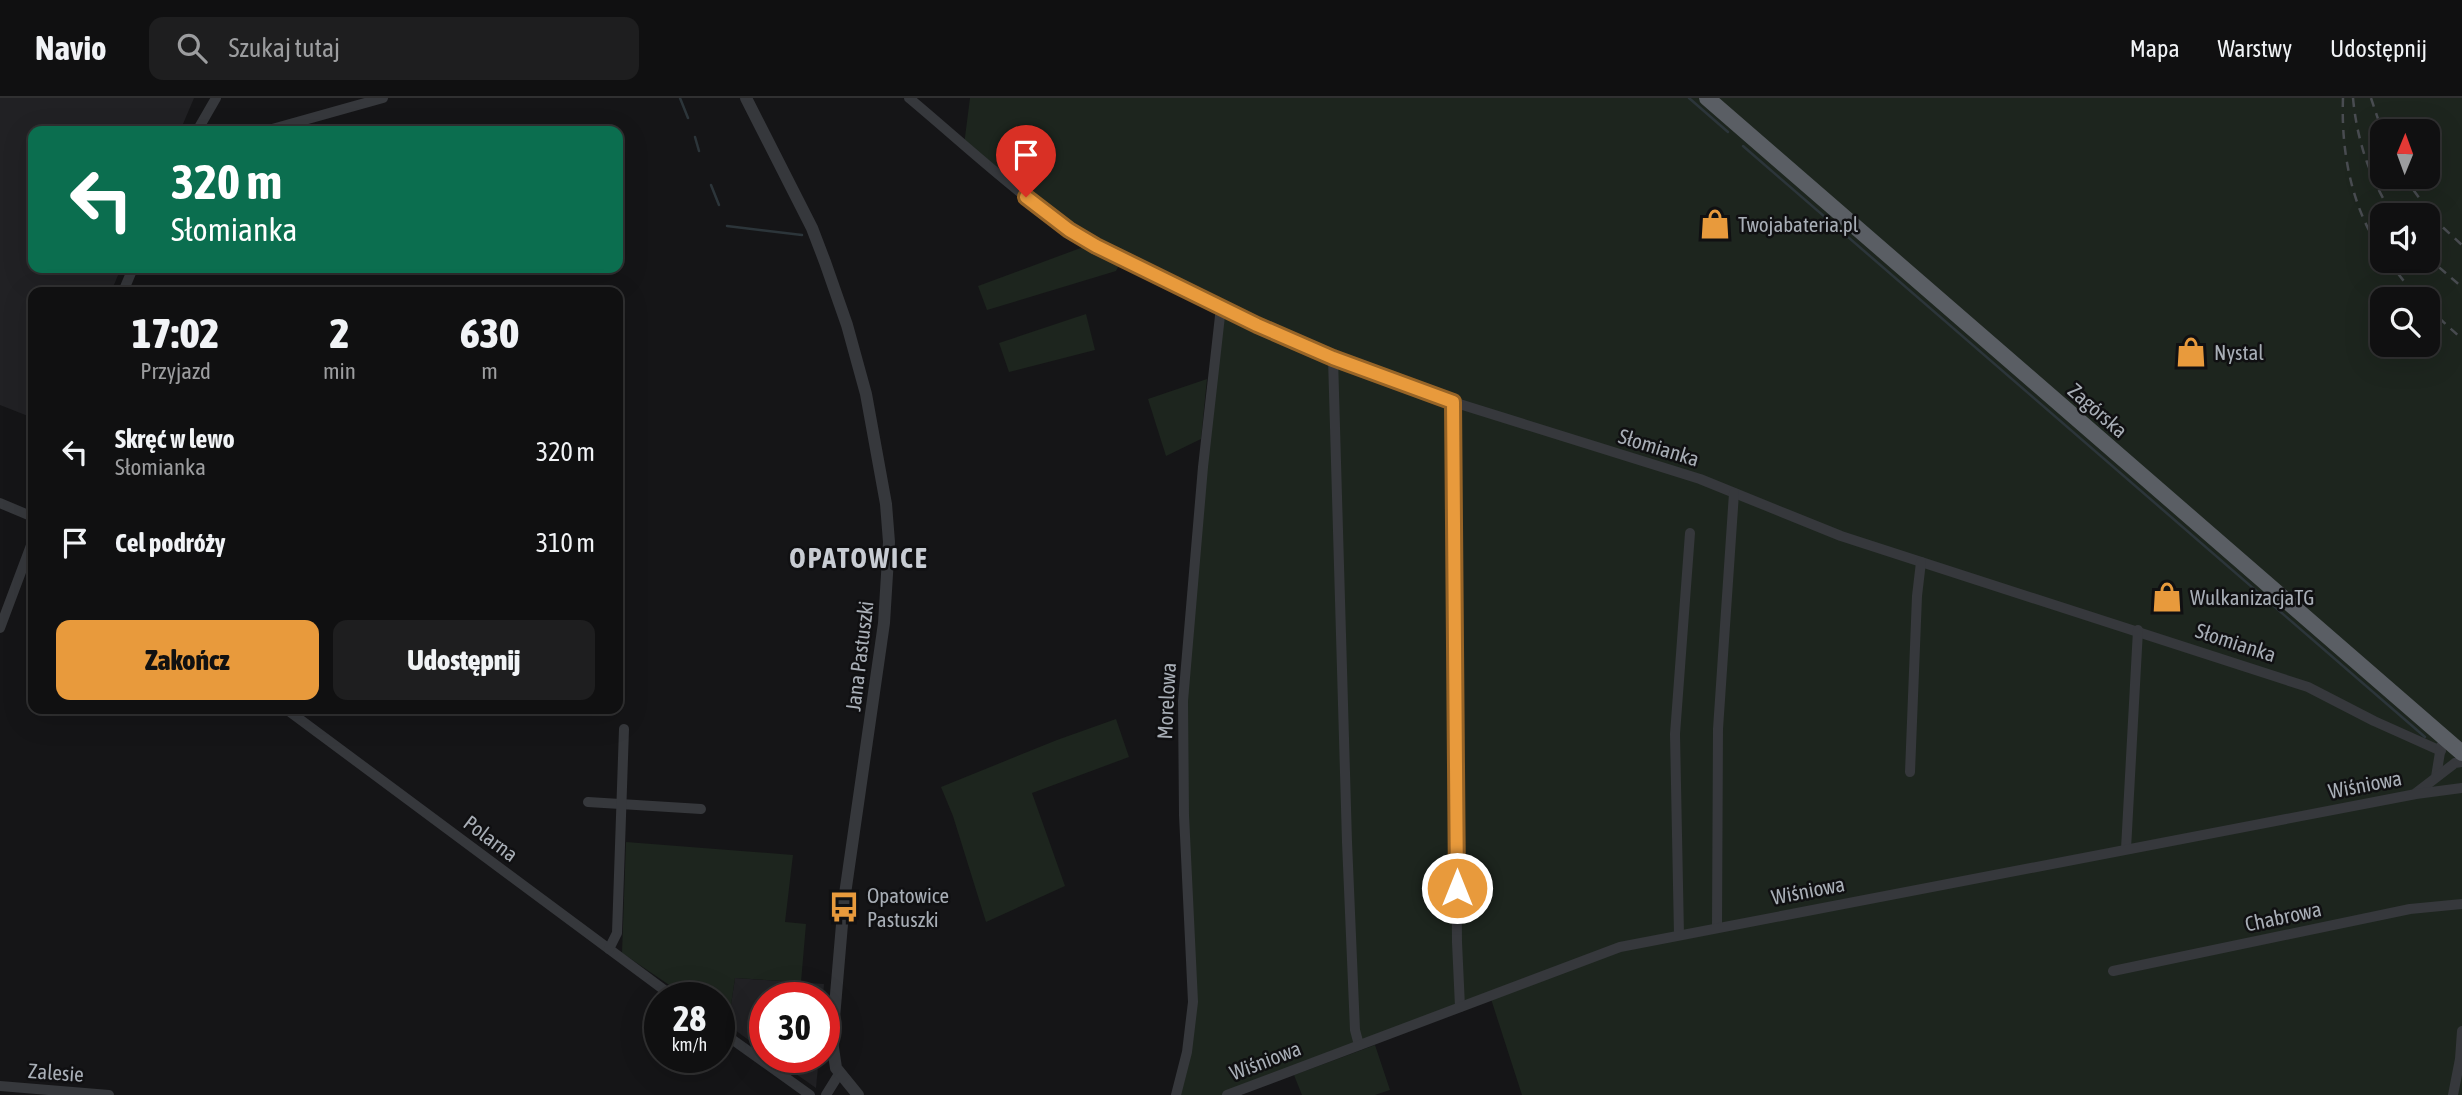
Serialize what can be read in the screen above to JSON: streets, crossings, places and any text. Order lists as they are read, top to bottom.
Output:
{
  "streets": {
    "highway": ["Zagórska"],
    "street": [
      "Słomianka",
      "Jana Pastuszki",
      "Morelowa",
      "Wiśniowa",
      "Polarna",
      "Chabrowa",
      "Zalesie"
    ]
  },
  "crossings": [
    ["Słomianka", "Morelowa"]
  ],
  "districts": ["OPATOWICE"],
  "places": {
    "shop": ["Twojabateria.pl", "Nystal", "WulkanizacjaTG"],
    "bus stop": ["Opatowice Pastuszki"]
  },
  "north": "top",
  "page": {
    "header": "Navio",
    "search": "Szukaj tutaj",
    "nav": ["Mapa", "Warstwy", "Udostępnij"],
    "turn": ["320 m", "Słomianka"],
    "eta": [
      "17:02",
      "Przyjazd",
      "2",
      "min",
      "630",
      "m"
    ],
    "list": [
      {
        "name": "Skręć w lewo",
        "note": "Słomianka",
        "value": "320 m"
      },
      {
        "name": "Cel podróży",
        "value": "310 m"
      }
    ],
    "buttons": ["Zakończ", "Udostępnij"],
    "speed": "28 km/h",
    "limit": "30"
  }
}
